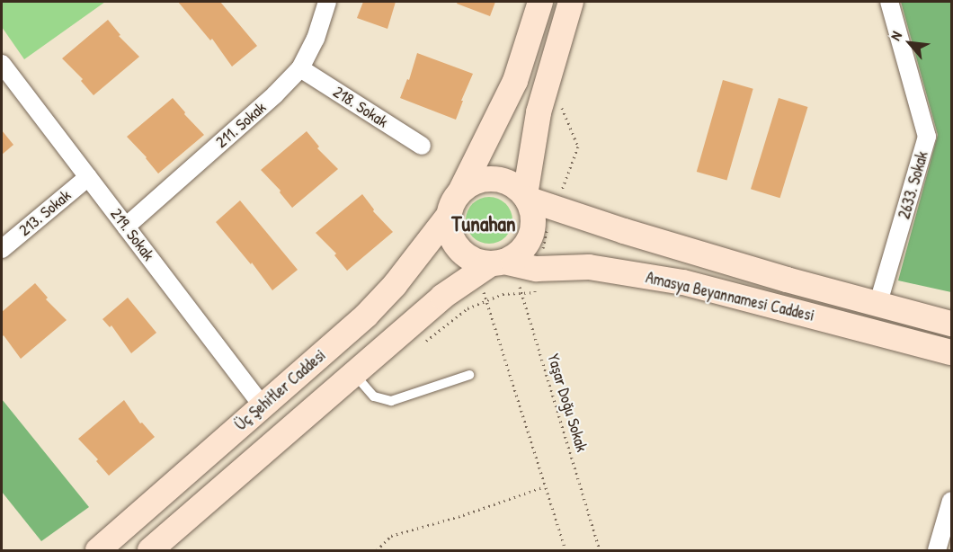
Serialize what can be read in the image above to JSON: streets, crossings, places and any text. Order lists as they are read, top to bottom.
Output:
{
  "streets": {
    "main road": ["Amasya Beyannamesi Caddesi", "Üç Şehitler Caddesi"],
    "street": [
      "218. Sokak",
      "211. Sokak",
      "2633. Sokak",
      "213. Sokak",
      "219. Sokak"
    ],
    "path": ["Yaşar Doğu Sokak"]
  },
  "crossings": [
    ["218. Sokak", "211. Sokak"],
    ["211. Sokak", "219. Sokak"],
    ["2633. Sokak", "Amasya Beyannamesi Caddesi"],
    ["213. Sokak", "219. Sokak"],
    ["219. Sokak", "Üç Şehitler Caddesi"],
    ["Amasya Beyannamesi Caddesi", "Üç Şehitler Caddesi"],
    ["Amasya Beyannamesi Caddesi", "Yaşar Doğu Sokak"],
    ["Üç Şehitler Caddesi", "Yaşar Doğu Sokak"]
  ],
  "districts": ["Tunahan"],
  "north": "top left"
}
